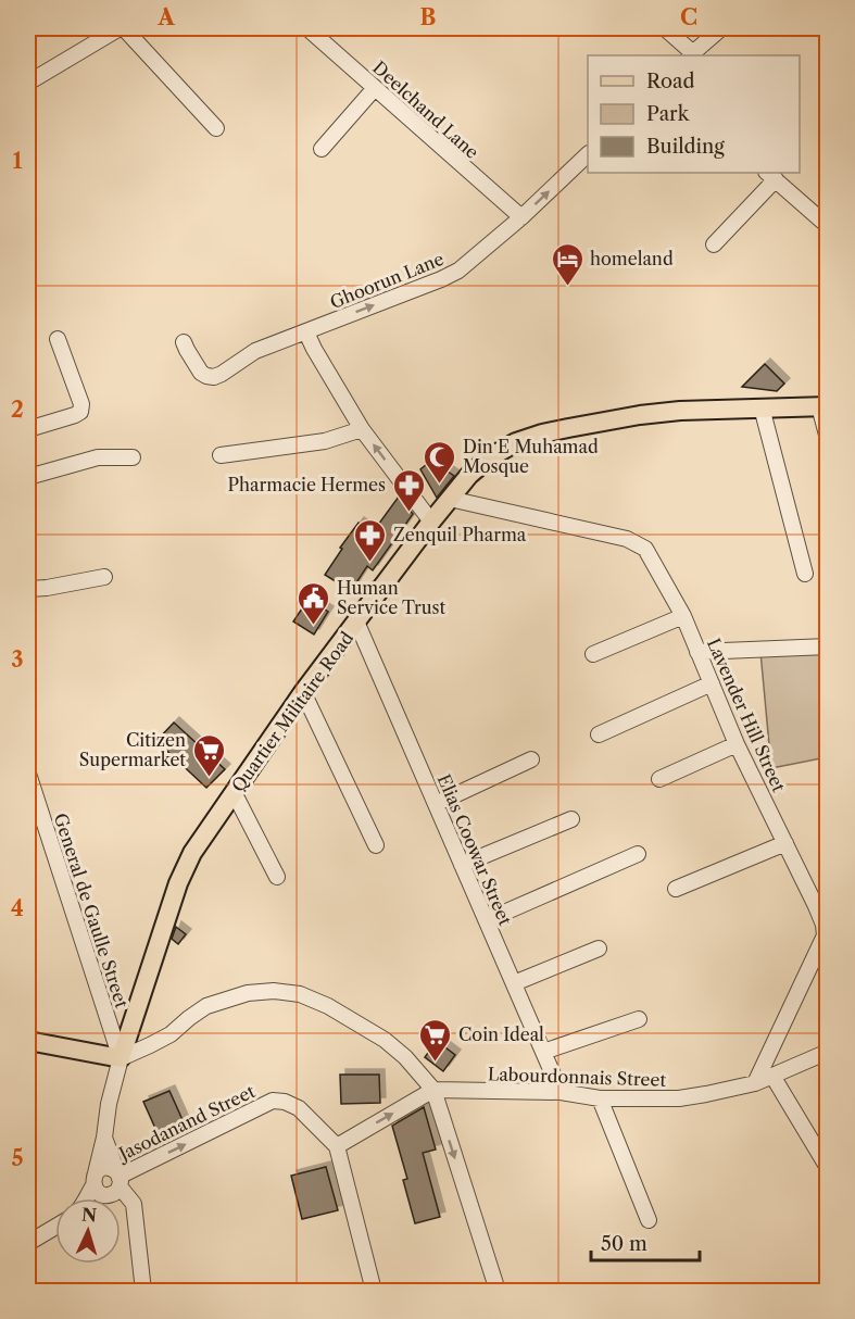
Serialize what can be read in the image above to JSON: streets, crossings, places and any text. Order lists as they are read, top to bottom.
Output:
{
  "streets": {
    "main road": ["Quartier Militaire Road"],
    "street": [
      "Deelchand Lane",
      "Ghoorun Lane",
      "Lavender Hill Street",
      "Elias Coowar Street",
      "General de Gaulle Street",
      "Labourdonnais Street",
      "Jasodanand Street"
    ]
  },
  "crossings": [
    ["Deelchand Lane", "Ghoorun Lane"],
    ["Quartier Militaire Road", "Lavender Hill Street"],
    ["Quartier Militaire Road", "Elias Coowar Street"],
    ["Quartier Militaire Road", "General de Gaulle Street"],
    ["Quartier Militaire Road", "Jasodanand Street"],
    ["Lavender Hill Street", "Labourdonnais Street"],
    ["Elias Coowar Street", "Labourdonnais Street"]
  ],
  "one_way": ["Ghoorun Lane", "Jasodanand Street"],
  "places": {
    "hotel": ["homeland"],
    "mosque": ["Din E Muhamad Mosque"],
    "pharmacy": ["Pharmacie Hermes", "Zenquil Pharma"],
    "public building": ["Human Service Trust"],
    "supermarket": ["Citizen Supermarket", "Coin Ideal"]
  },
  "legend": ["Road", "Park", "Building"],
  "scale_bar": "50 m",
  "north": "top",
  "grid": {
    "columns": ["A", "B", "C"],
    "rows": [
      "1",
      "2",
      "3",
      "4",
      "5"
    ]
  }
}
